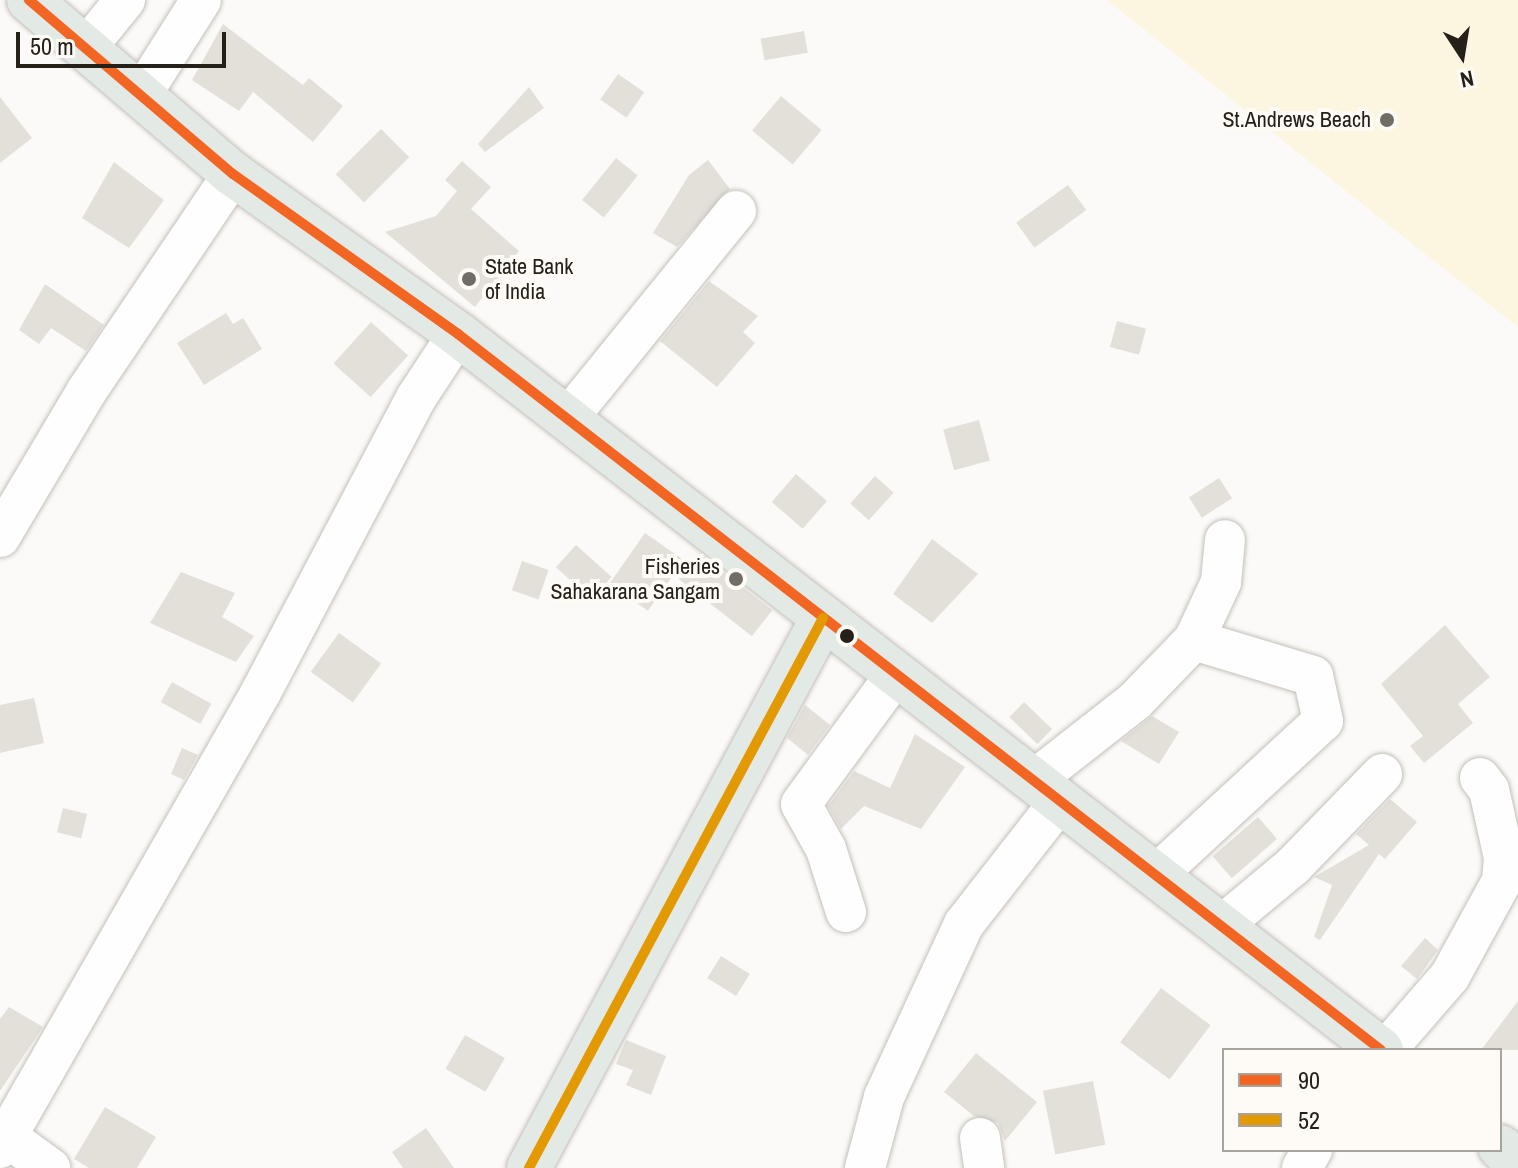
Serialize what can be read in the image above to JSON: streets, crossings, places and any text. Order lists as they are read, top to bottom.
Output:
{
  "places": ["St.Andrews Beach", "State Bank of India", "Fisheries Sahakarana Sangam"],
  "lines": ["transit line 90", "transit line 52"],
  "legend": ["90", "52"],
  "scale_bar": "50 m",
  "north": "bottom"
}
